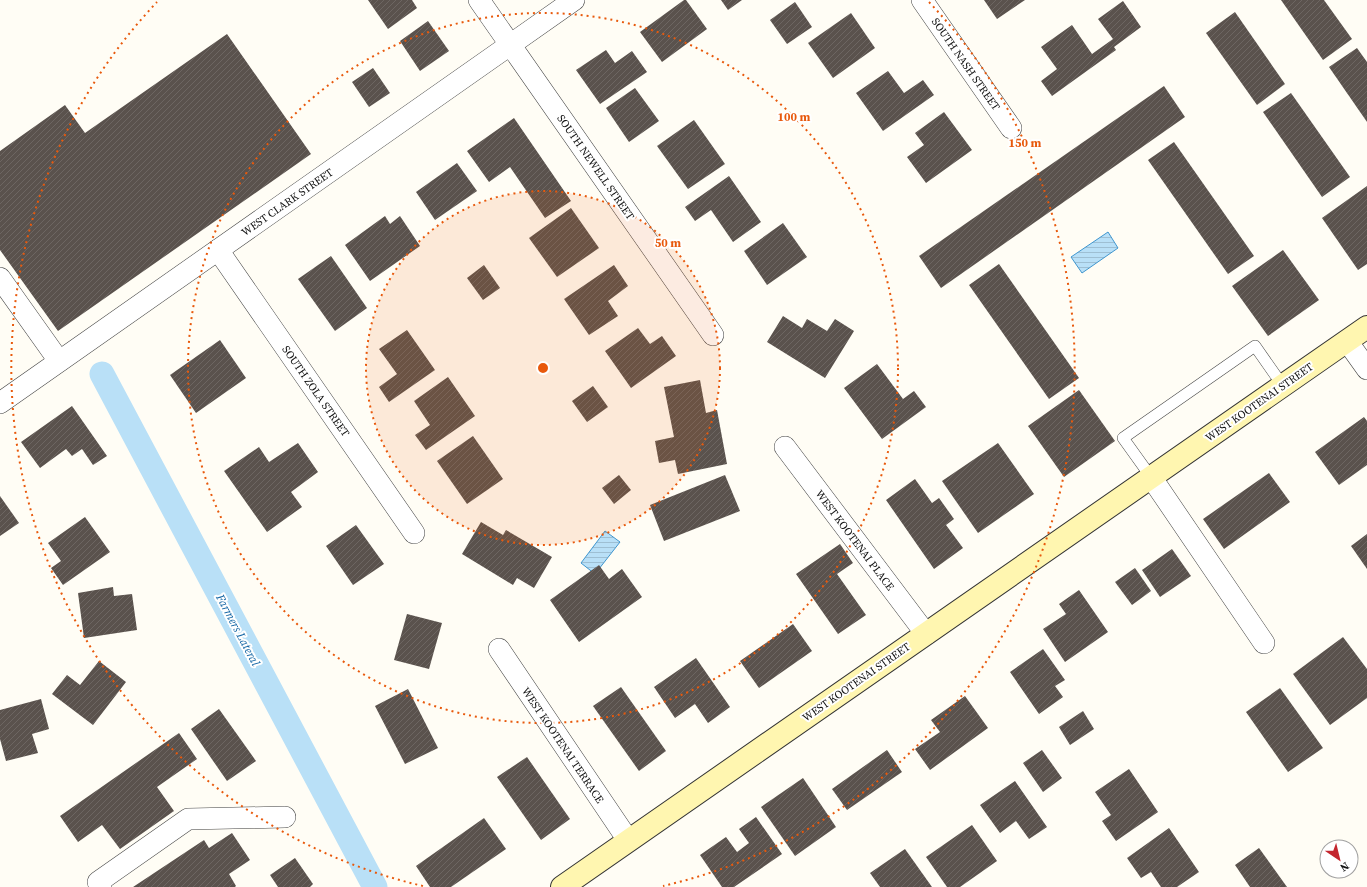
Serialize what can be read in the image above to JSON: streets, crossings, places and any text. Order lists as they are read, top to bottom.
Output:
{
  "streets": {
    "street": [
      "SOUTH NASH STREET",
      "SOUTH NEWELL STREET",
      "WEST CLARK STREET",
      "SOUTH ZOLA STREET",
      "WEST KOOTENAI STREET",
      "WEST KOOTENAI PLACE",
      "WEST KOOTENAI TERRACE"
    ]
  },
  "crossings": [
    ["SOUTH NEWELL STREET", "WEST CLARK STREET"],
    ["WEST CLARK STREET", "SOUTH ZOLA STREET"],
    ["WEST KOOTENAI STREET", "WEST KOOTENAI PLACE"],
    ["WEST KOOTENAI STREET", "WEST KOOTENAI TERRACE"]
  ],
  "water": ["Farmers Lateral"],
  "north": "bottom right",
  "rings": ["100 m", "150 m", "50 m"]
}
